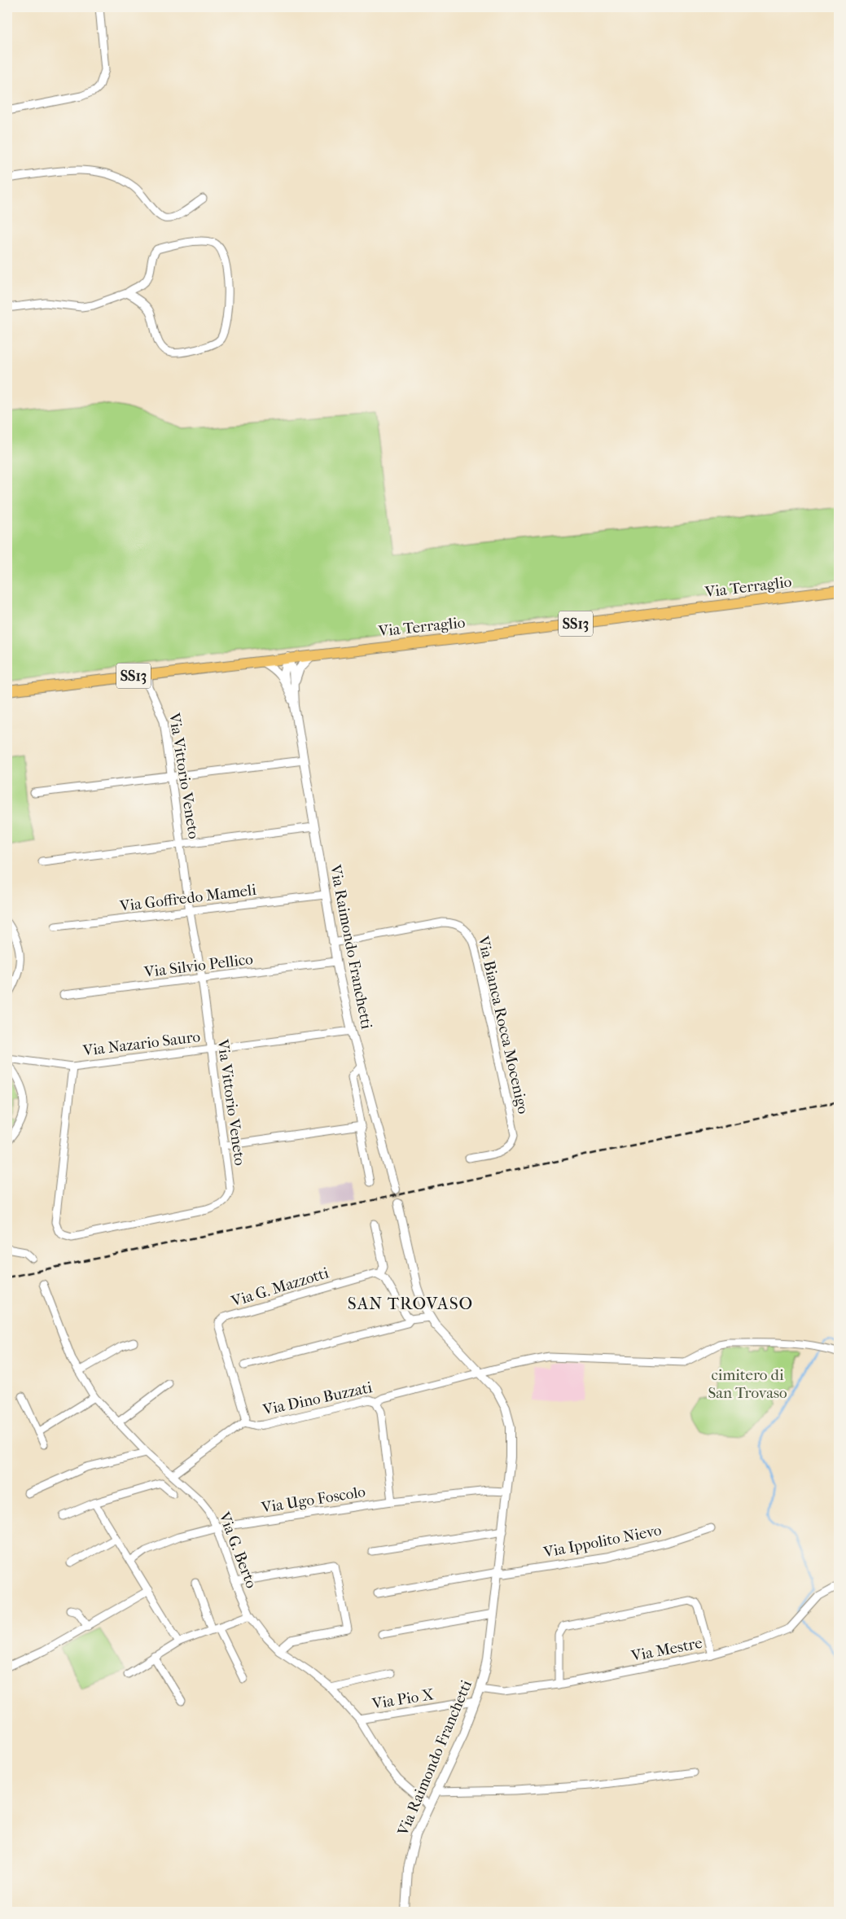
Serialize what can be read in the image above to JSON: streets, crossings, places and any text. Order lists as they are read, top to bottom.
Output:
{
  "streets": {
    "main road": ["Via Terraglio", "SS13"],
    "street": [
      "Via Vittorio Veneto",
      "Via Goffredo Mameli",
      "Via Raimondo Franchetti",
      "Via Silvio Pellico",
      "Via Bianca Rocca Mocenigo",
      "Via Nazario Sauro",
      "Via G. Mazzotti",
      "Via Dino Buzzati",
      "Via Ugo Foscolo",
      "Via Ippolito Nievo",
      "Via G. Berto",
      "Via Mestre",
      "Via Pio X"
    ]
  },
  "crossings": [
    ["Via Terraglio", "Via Vittorio Veneto"],
    ["Via Terraglio", "Via Raimondo Franchetti"],
    ["Via Vittorio Veneto", "Via Goffredo Mameli"],
    ["Via Vittorio Veneto", "Via Silvio Pellico"],
    ["Via Vittorio Veneto", "Via Nazario Sauro"],
    ["Via Goffredo Mameli", "Via Raimondo Franchetti"],
    ["Via Raimondo Franchetti", "Via Silvio Pellico"],
    ["Via Raimondo Franchetti", "Via Bianca Rocca Mocenigo"],
    ["Via Raimondo Franchetti", "Via Nazario Sauro"],
    ["Via Raimondo Franchetti", "Via Dino Buzzati"],
    ["Via Raimondo Franchetti", "Via Ugo Foscolo"],
    ["Via Raimondo Franchetti", "Via Ippolito Nievo"],
    ["Via Raimondo Franchetti", "Via G. Berto"],
    ["Via Raimondo Franchetti", "Via Mestre"],
    ["Via Raimondo Franchetti", "Via Pio X"],
    ["Via G. Mazzotti", "Via Dino Buzzati"],
    ["Via Dino Buzzati", "Via G. Berto"],
    ["Via Ugo Foscolo", "Via G. Berto"],
    ["Via G. Berto", "Via Pio X"]
  ],
  "districts": ["SAN TROVASO"],
  "parks": ["cimitero di San Trovaso"]
}
